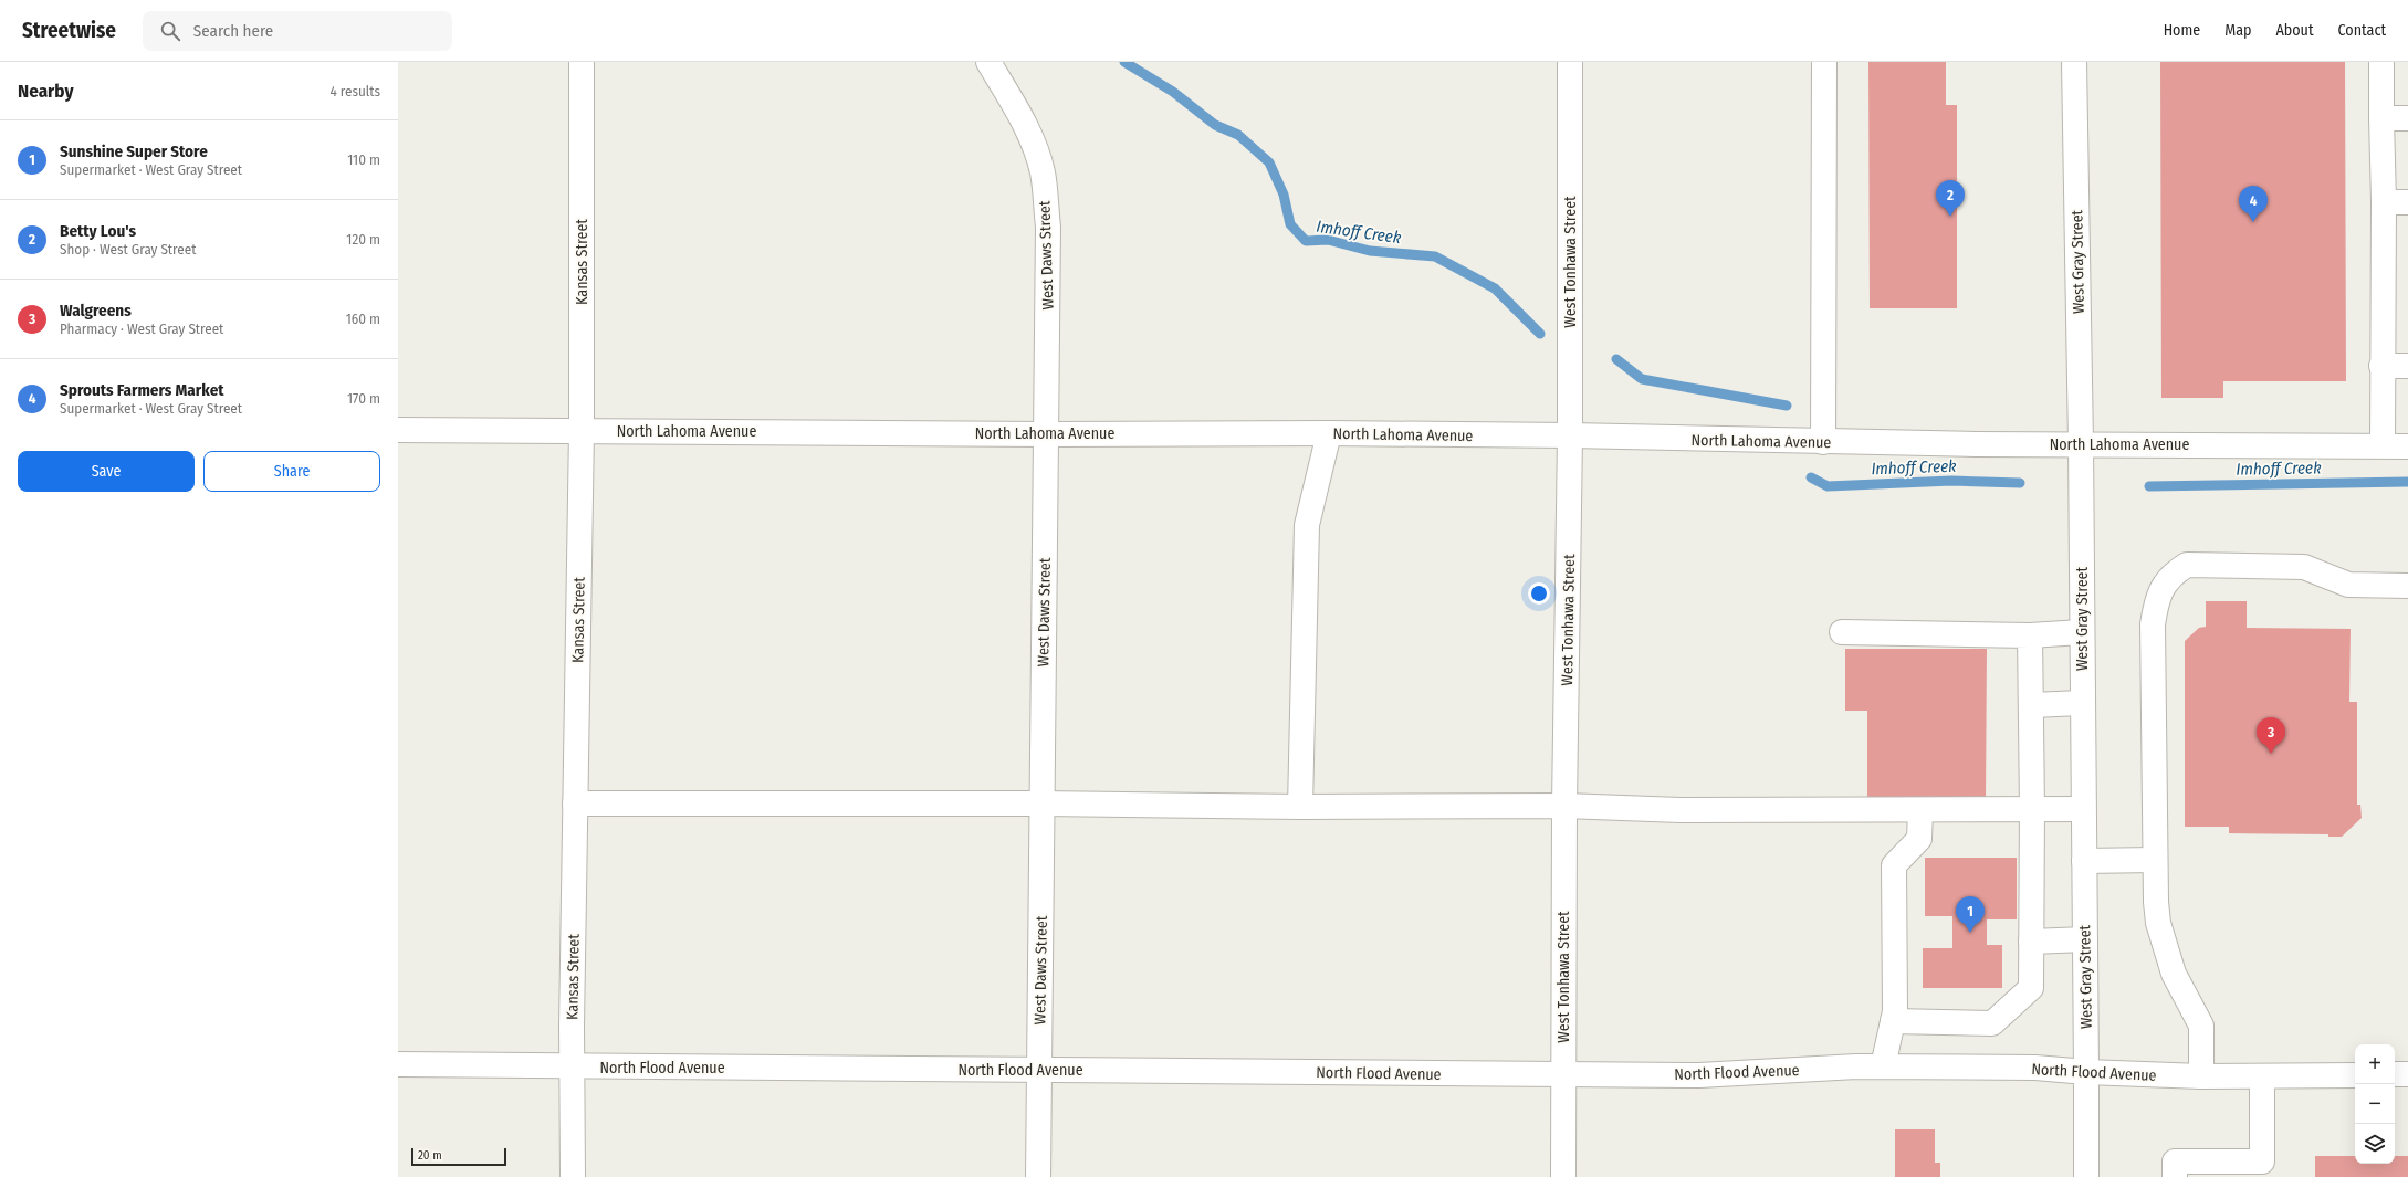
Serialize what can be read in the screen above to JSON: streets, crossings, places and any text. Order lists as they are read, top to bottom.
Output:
{
  "streets": {
    "street": [
      "West Daws Street",
      "Kansas Street",
      "West Tonhawa Street",
      "West Gray Street",
      "North Lahoma Avenue",
      "North Flood Avenue"
    ]
  },
  "crossings": [
    ["West Daws Street", "North Lahoma Avenue"],
    ["West Daws Street", "North Flood Avenue"],
    ["Kansas Street", "North Lahoma Avenue"],
    ["Kansas Street", "North Flood Avenue"],
    ["West Tonhawa Street", "North Lahoma Avenue"],
    ["West Tonhawa Street", "North Flood Avenue"],
    ["West Gray Street", "North Lahoma Avenue"],
    ["West Gray Street", "North Flood Avenue"]
  ],
  "water": ["Imhoff Creek"],
  "scale_bar": "20 m",
  "page": {
    "header": "Streetwise",
    "search": "Search here",
    "nav": [
      "Home",
      "Map",
      "About",
      "Contact"
    ],
    "heading": ["Nearby", "4 results"],
    "list": [
      {
        "mark": "1",
        "name": "Sunshine Super Store",
        "note": "Supermarket · West Gray Street",
        "value": "110 m"
      },
      {
        "mark": "2",
        "name": "Betty Lou's",
        "note": "Shop · West Gray Street",
        "value": "120 m"
      },
      {
        "mark": "3",
        "name": "Walgreens",
        "note": "Pharmacy · West Gray Street",
        "value": "160 m"
      },
      {
        "mark": "4",
        "name": "Sprouts Farmers Market",
        "note": "Supermarket · West Gray Street",
        "value": "170 m"
      }
    ],
    "pins": [
      "2",
      "4",
      "3",
      "1"
    ],
    "buttons": ["Save", "Share"],
    "map_buttons": ["+", "−"],
    "scale": "20 m"
  }
}
